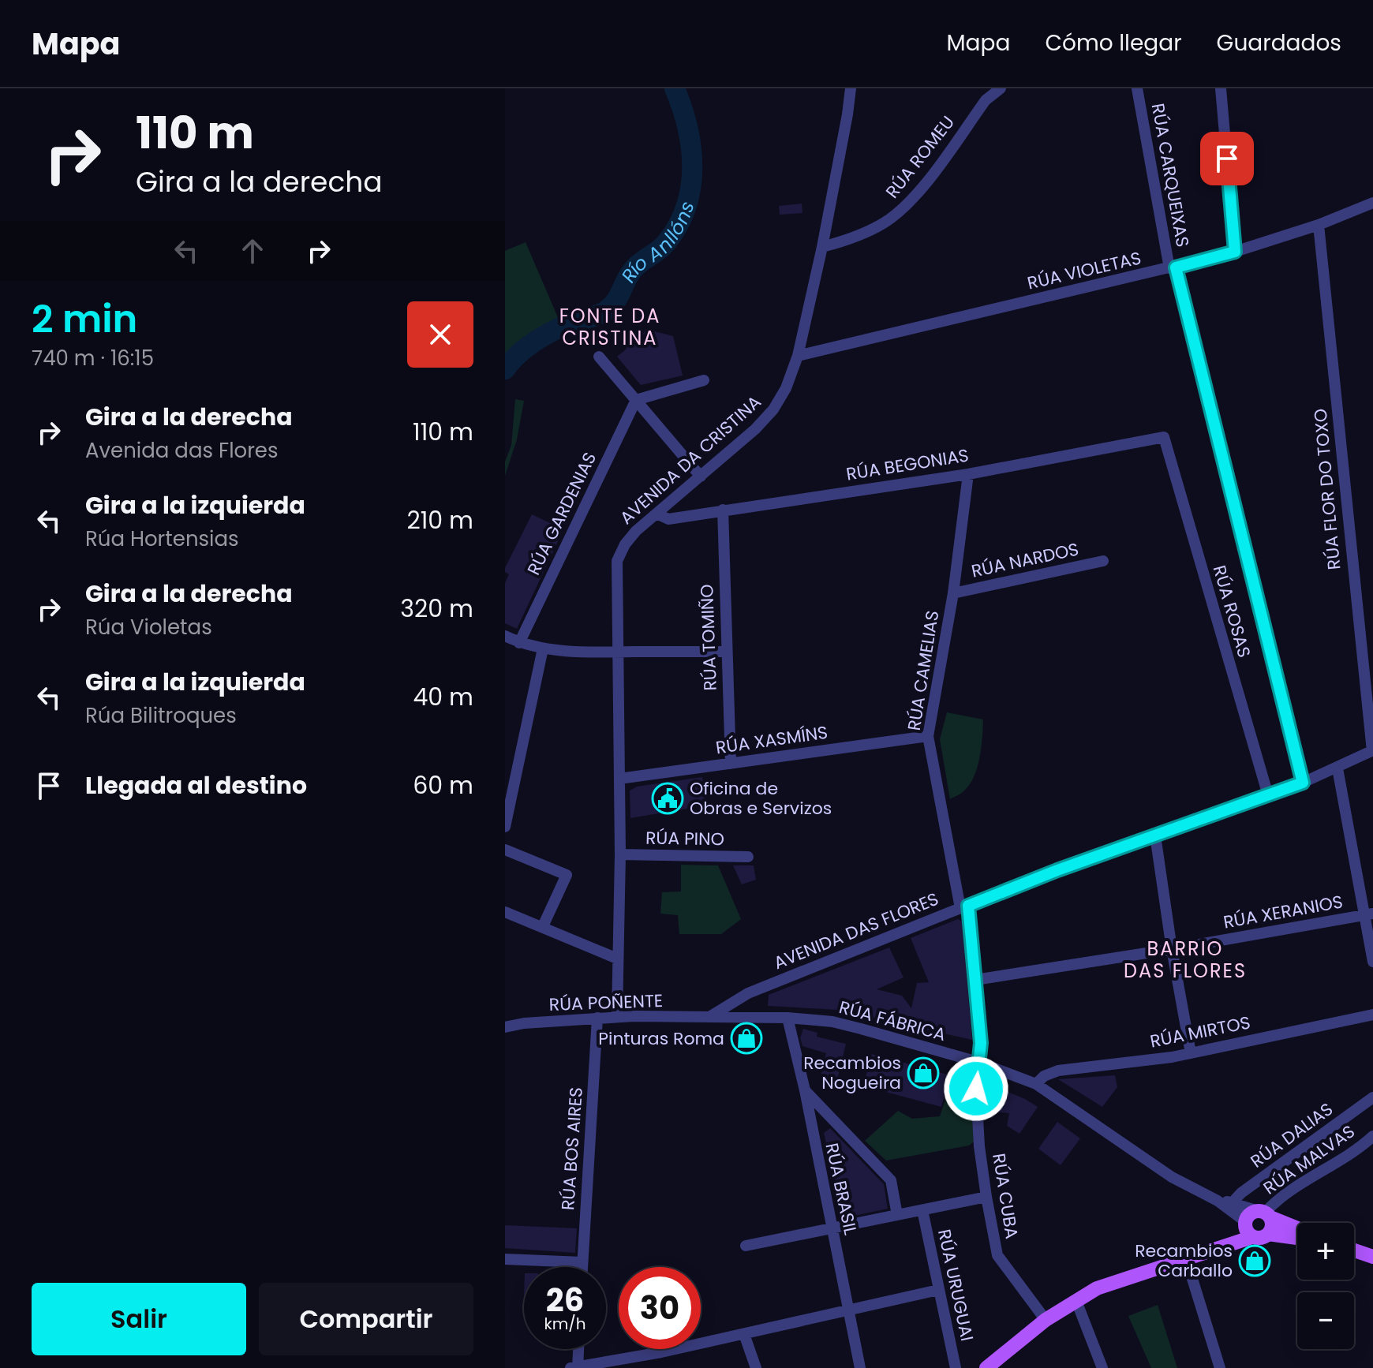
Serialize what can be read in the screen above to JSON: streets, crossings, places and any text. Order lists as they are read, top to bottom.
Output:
{
  "streets": {
    "street": [
      "RÚA ROMEU",
      "RÚA CARQUEIXAS",
      "RÚA VIOLETAS",
      "AVENIDA DA CRISTINA",
      "RÚA BEGONIAS",
      "RÚA FLOR DO TOXO",
      "RÚA GARDENIAS",
      "RÚA NARDOS",
      "RÚA ROSAS",
      "RÚA TOMIÑO",
      "RÚA CAMELIAS",
      "RÚA XASMÍNS",
      "RÚA PINO",
      "RÚA XERANIOS",
      "AVENIDA DAS FLORES",
      "RÚA POÑENTE",
      "RÚA FÁBRICA",
      "RÚA MIRTOS",
      "RÚA DALIAS",
      "RÚA BOS AIRES",
      "RÚA MALVAS",
      "RÚA BRASIL",
      "RÚA CUBA",
      "RÚA URUGUAI"
    ]
  },
  "crossings": [
    ["RÚA ROMEU", "AVENIDA DA CRISTINA"],
    ["RÚA CARQUEIXAS", "RÚA VIOLETAS"],
    ["RÚA CARQUEIXAS", "AVENIDA DAS FLORES"],
    ["RÚA VIOLETAS", "AVENIDA DA CRISTINA"],
    ["RÚA VIOLETAS", "RÚA FLOR DO TOXO"],
    ["AVENIDA DA CRISTINA", "RÚA BEGONIAS"],
    ["AVENIDA DA CRISTINA", "RÚA XASMÍNS"],
    ["AVENIDA DA CRISTINA", "RÚA PINO"],
    ["AVENIDA DA CRISTINA", "RÚA POÑENTE"],
    ["RÚA BEGONIAS", "RÚA ROSAS"],
    ["RÚA BEGONIAS", "RÚA TOMIÑO"],
    ["RÚA BEGONIAS", "RÚA CAMELIAS"],
    ["RÚA FLOR DO TOXO", "AVENIDA DAS FLORES"],
    ["RÚA NARDOS", "RÚA CAMELIAS"],
    ["RÚA ROSAS", "AVENIDA DAS FLORES"],
    ["RÚA TOMIÑO", "RÚA XASMÍNS"],
    ["RÚA CAMELIAS", "RÚA XASMÍNS"],
    ["RÚA CAMELIAS", "RÚA XERANIOS"],
    ["RÚA CAMELIAS", "AVENIDA DAS FLORES"],
    ["RÚA CAMELIAS", "RÚA CUBA"],
    ["RÚA XERANIOS", "RÚA CUBA"],
    ["AVENIDA DAS FLORES", "RÚA POÑENTE"],
    ["AVENIDA DAS FLORES", "RÚA FÁBRICA"],
    ["RÚA POÑENTE", "RÚA FÁBRICA"],
    ["RÚA POÑENTE", "RÚA BOS AIRES"],
    ["RÚA FÁBRICA", "RÚA MIRTOS"],
    ["RÚA FÁBRICA", "RÚA DALIAS"],
    ["RÚA FÁBRICA", "RÚA MALVAS"],
    ["RÚA FÁBRICA", "RÚA BRASIL"],
    ["RÚA FÁBRICA", "RÚA CUBA"]
  ],
  "districts": ["FONTE DA CRISTINA", "BARRIO DAS FLORES"],
  "water": ["Río Anllóns"],
  "places": {
    "public building": ["Oficina de Obras e Servizos"],
    "shop": ["Pinturas Roma", "Recambios Nogueira", "Recambios Carballo"]
  },
  "page": {
    "header": "Mapa",
    "nav": ["Mapa", "Cómo llegar", "Guardados"],
    "turn": ["110 m", "Gira a la derecha"],
    "heading": ["2 min", "740 m · 16:15"],
    "list": [
      {
        "name": "Gira a la derecha",
        "note": "Avenida das Flores",
        "value": "110 m"
      },
      {
        "name": "Gira a la izquierda",
        "note": "Rúa Hortensias",
        "value": "210 m"
      },
      {
        "name": "Gira a la derecha",
        "note": "Rúa Violetas",
        "value": "320 m"
      },
      {
        "name": "Gira a la izquierda",
        "note": "Rúa Bilitroques",
        "value": "40 m"
      },
      {
        "name": "Llegada al destino",
        "value": "60 m"
      }
    ],
    "map_buttons": ["+", "−"],
    "speed": "26 km/h",
    "limit": "30",
    "buttons": ["Salir", "Compartir"]
  }
}
